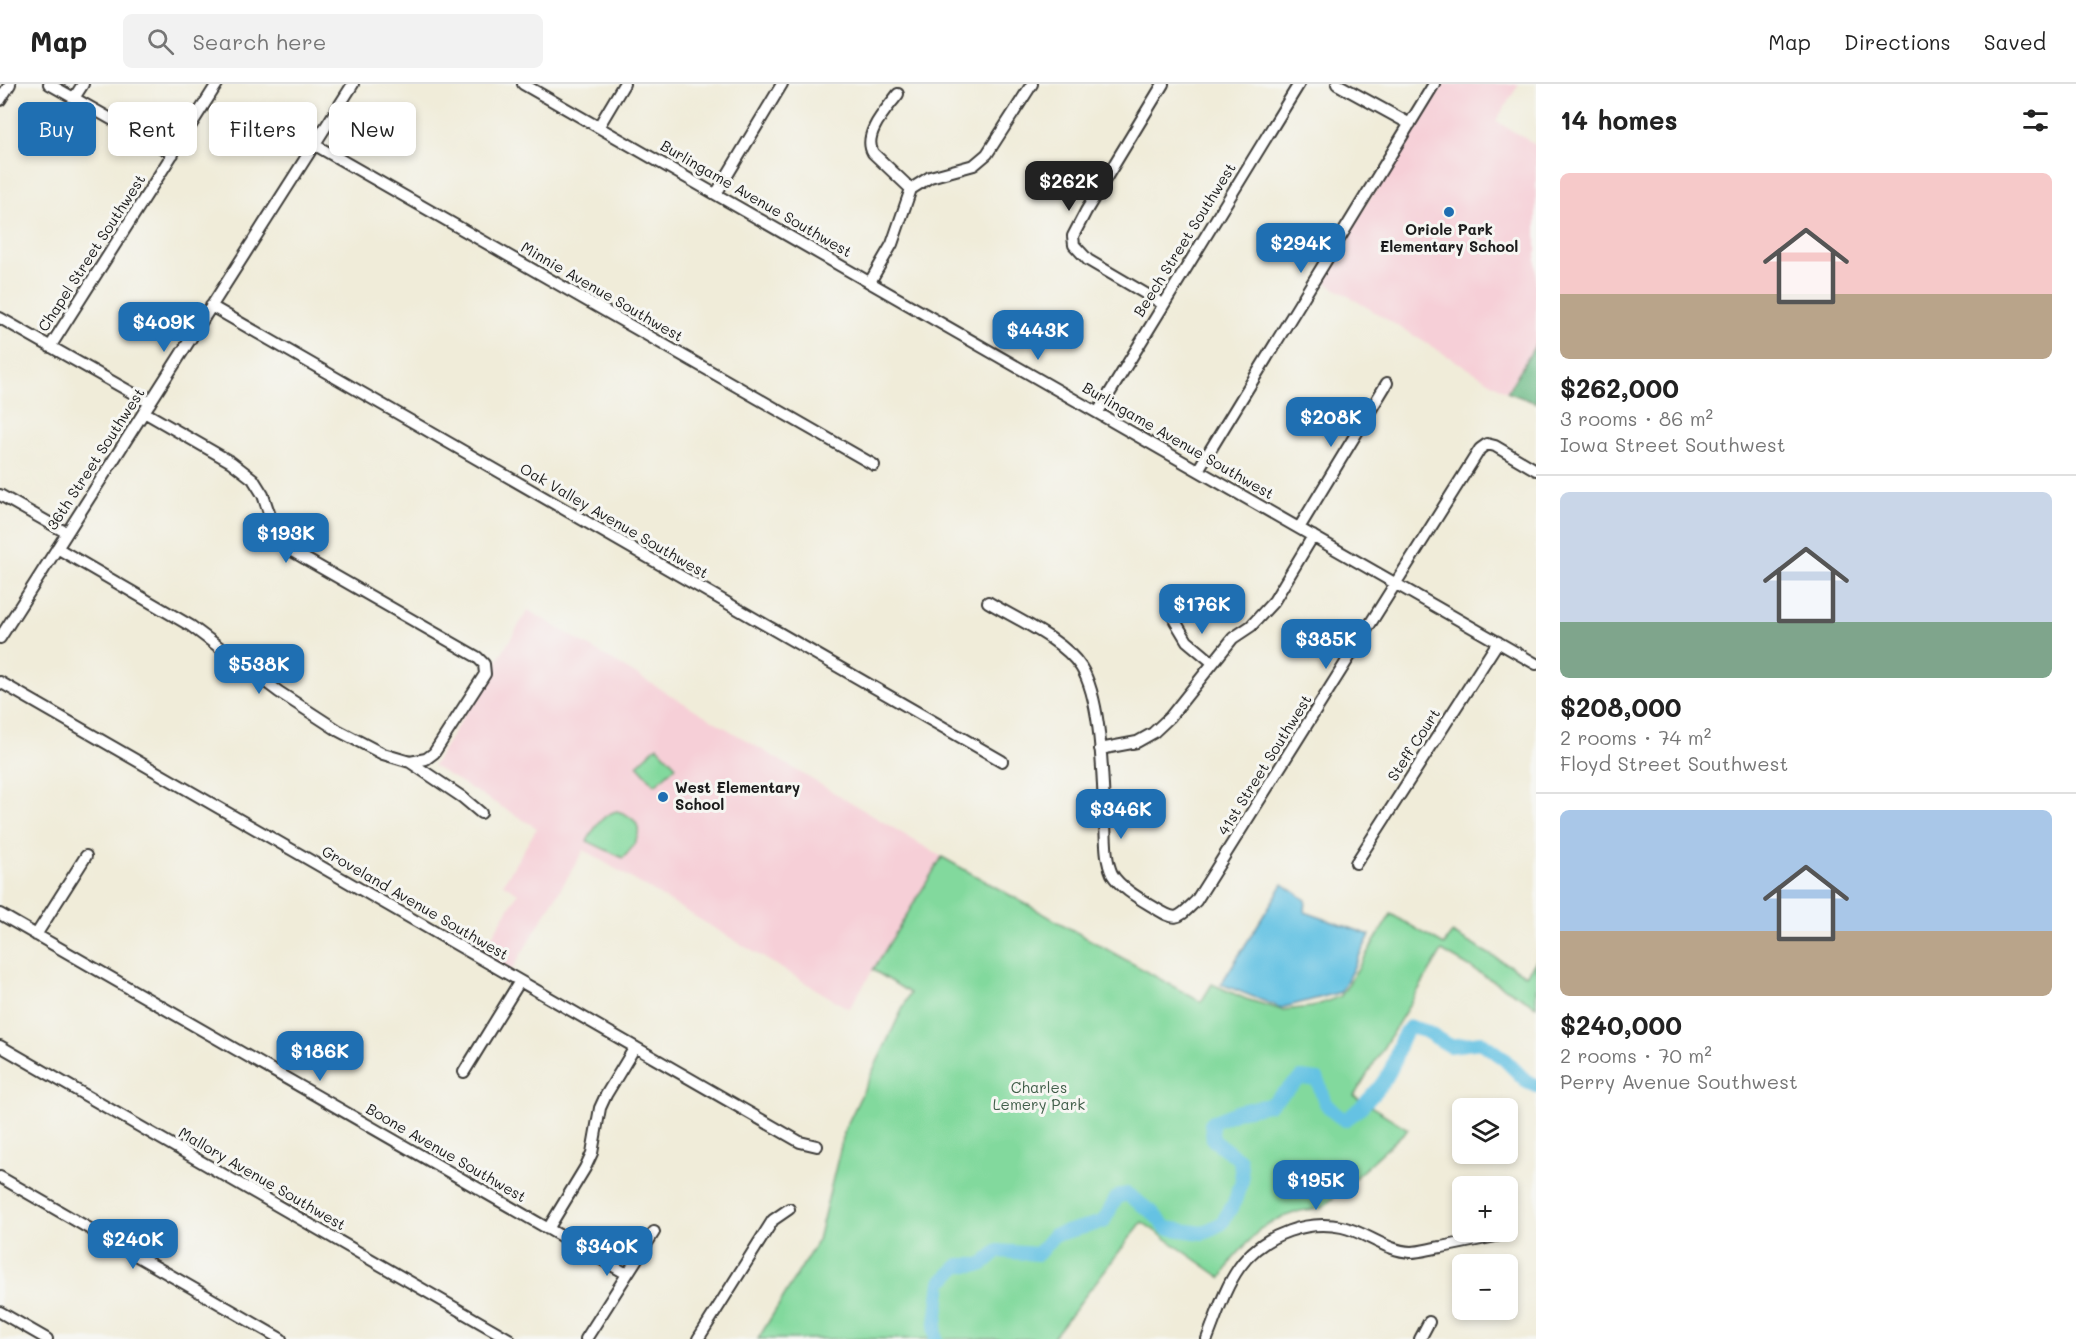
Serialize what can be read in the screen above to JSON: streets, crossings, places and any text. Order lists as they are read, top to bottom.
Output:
{
  "streets": {
    "street": [
      "Burlingame Avenue Southwest",
      "Beech Street Southwest",
      "Chapel Street Southwest",
      "Minnie Avenue Southwest",
      "36th Street Southwest",
      "Oak Valley Avenue Southwest",
      "Steff Court",
      "41st Street Southwest",
      "Groveland Avenue Southwest",
      "Boone Avenue Southwest",
      "Mallory Avenue Southwest"
    ]
  },
  "crossings": [
    ["Burlingame Avenue Southwest", "Beech Street Southwest"],
    ["Burlingame Avenue Southwest", "Steff Court"],
    ["Burlingame Avenue Southwest", "41st Street Southwest"],
    ["36th Street Southwest", "Oak Valley Avenue Southwest"]
  ],
  "parks": ["Charles Lemery Park"],
  "places": ["Oriole Park Elementary School", "West Elementary School"],
  "page": {
    "header": "Map",
    "search": "Search here",
    "nav": ["Map", "Directions", "Saved"],
    "heading": "14 homes",
    "chip": [
      "Buy",
      "Rent",
      "Filters",
      "New"
    ],
    "list": [
      {
        "name": "$262,000",
        "note": "3 rooms · 86 m² · Iowa Street Southwest"
      },
      {
        "name": "$208,000",
        "note": "2 rooms · 74 m² · Floyd Street Southwest"
      },
      {
        "name": "$240,000",
        "note": "2 rooms · 70 m² · Perry Avenue Southwest"
      }
    ],
    "price": [
      "$262K",
      "$294K",
      "$409K",
      "$443K",
      "$208K",
      "$193K",
      "$176K",
      "$385K",
      "$538K",
      "$346K",
      "$186K",
      "$195K",
      "$240K",
      "$340K"
    ],
    "map_buttons": ["+", "−"]
  }
}
